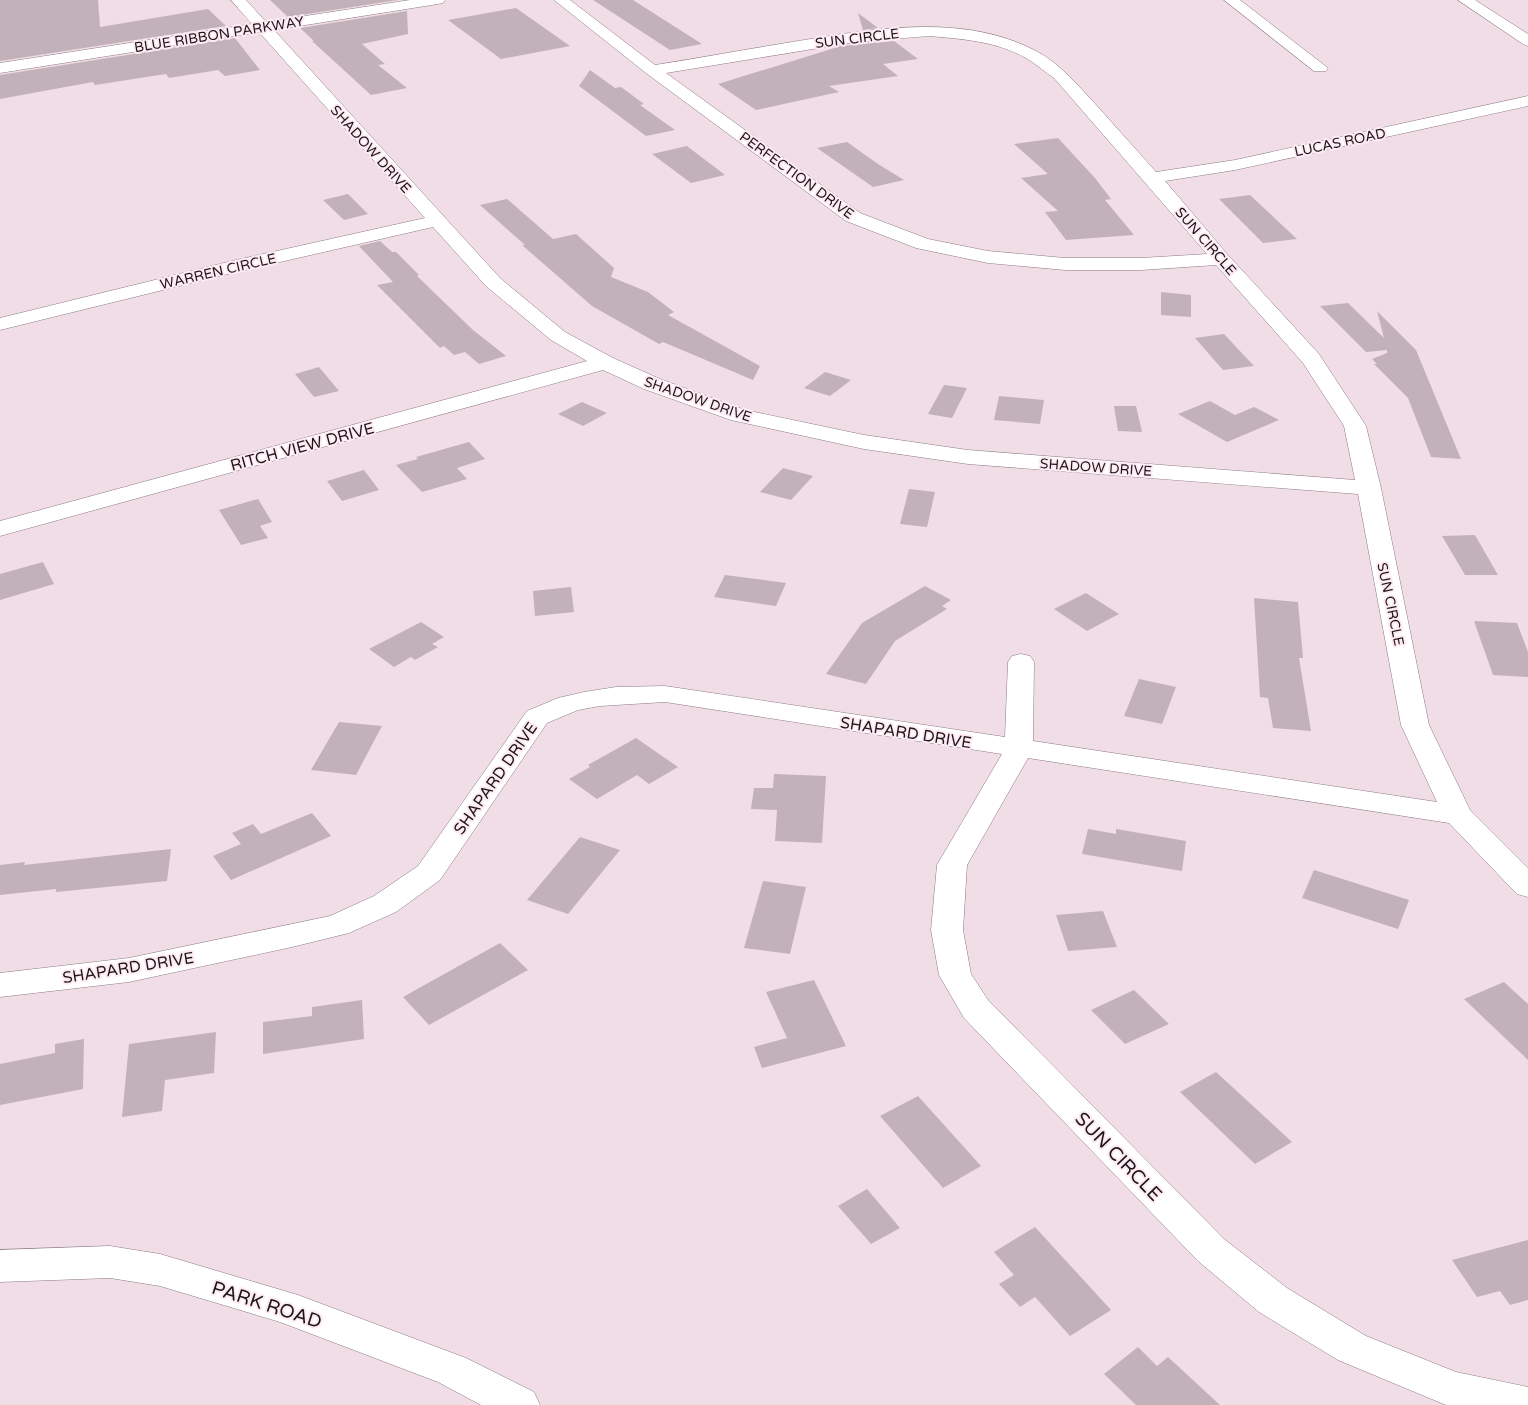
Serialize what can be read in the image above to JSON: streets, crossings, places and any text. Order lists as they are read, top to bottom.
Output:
{
  "streets": {
    "street": [
      "BLUE RIBBON PARKWAY",
      "SUN CIRCLE",
      "LUCAS ROAD",
      "SHADOW DRIVE",
      "PERFECTION DRIVE",
      "WARREN CIRCLE",
      "RITCH VIEW DRIVE",
      "SHAPARD DRIVE",
      "PARK ROAD"
    ]
  },
  "crossings": [
    ["BLUE RIBBON PARKWAY", "SHADOW DRIVE"],
    ["SUN CIRCLE", "LUCAS ROAD"],
    ["SUN CIRCLE", "SHADOW DRIVE"],
    ["SUN CIRCLE", "PERFECTION DRIVE"],
    ["SUN CIRCLE", "SHAPARD DRIVE"],
    ["SHADOW DRIVE", "WARREN CIRCLE"],
    ["SHADOW DRIVE", "RITCH VIEW DRIVE"]
  ]
}
